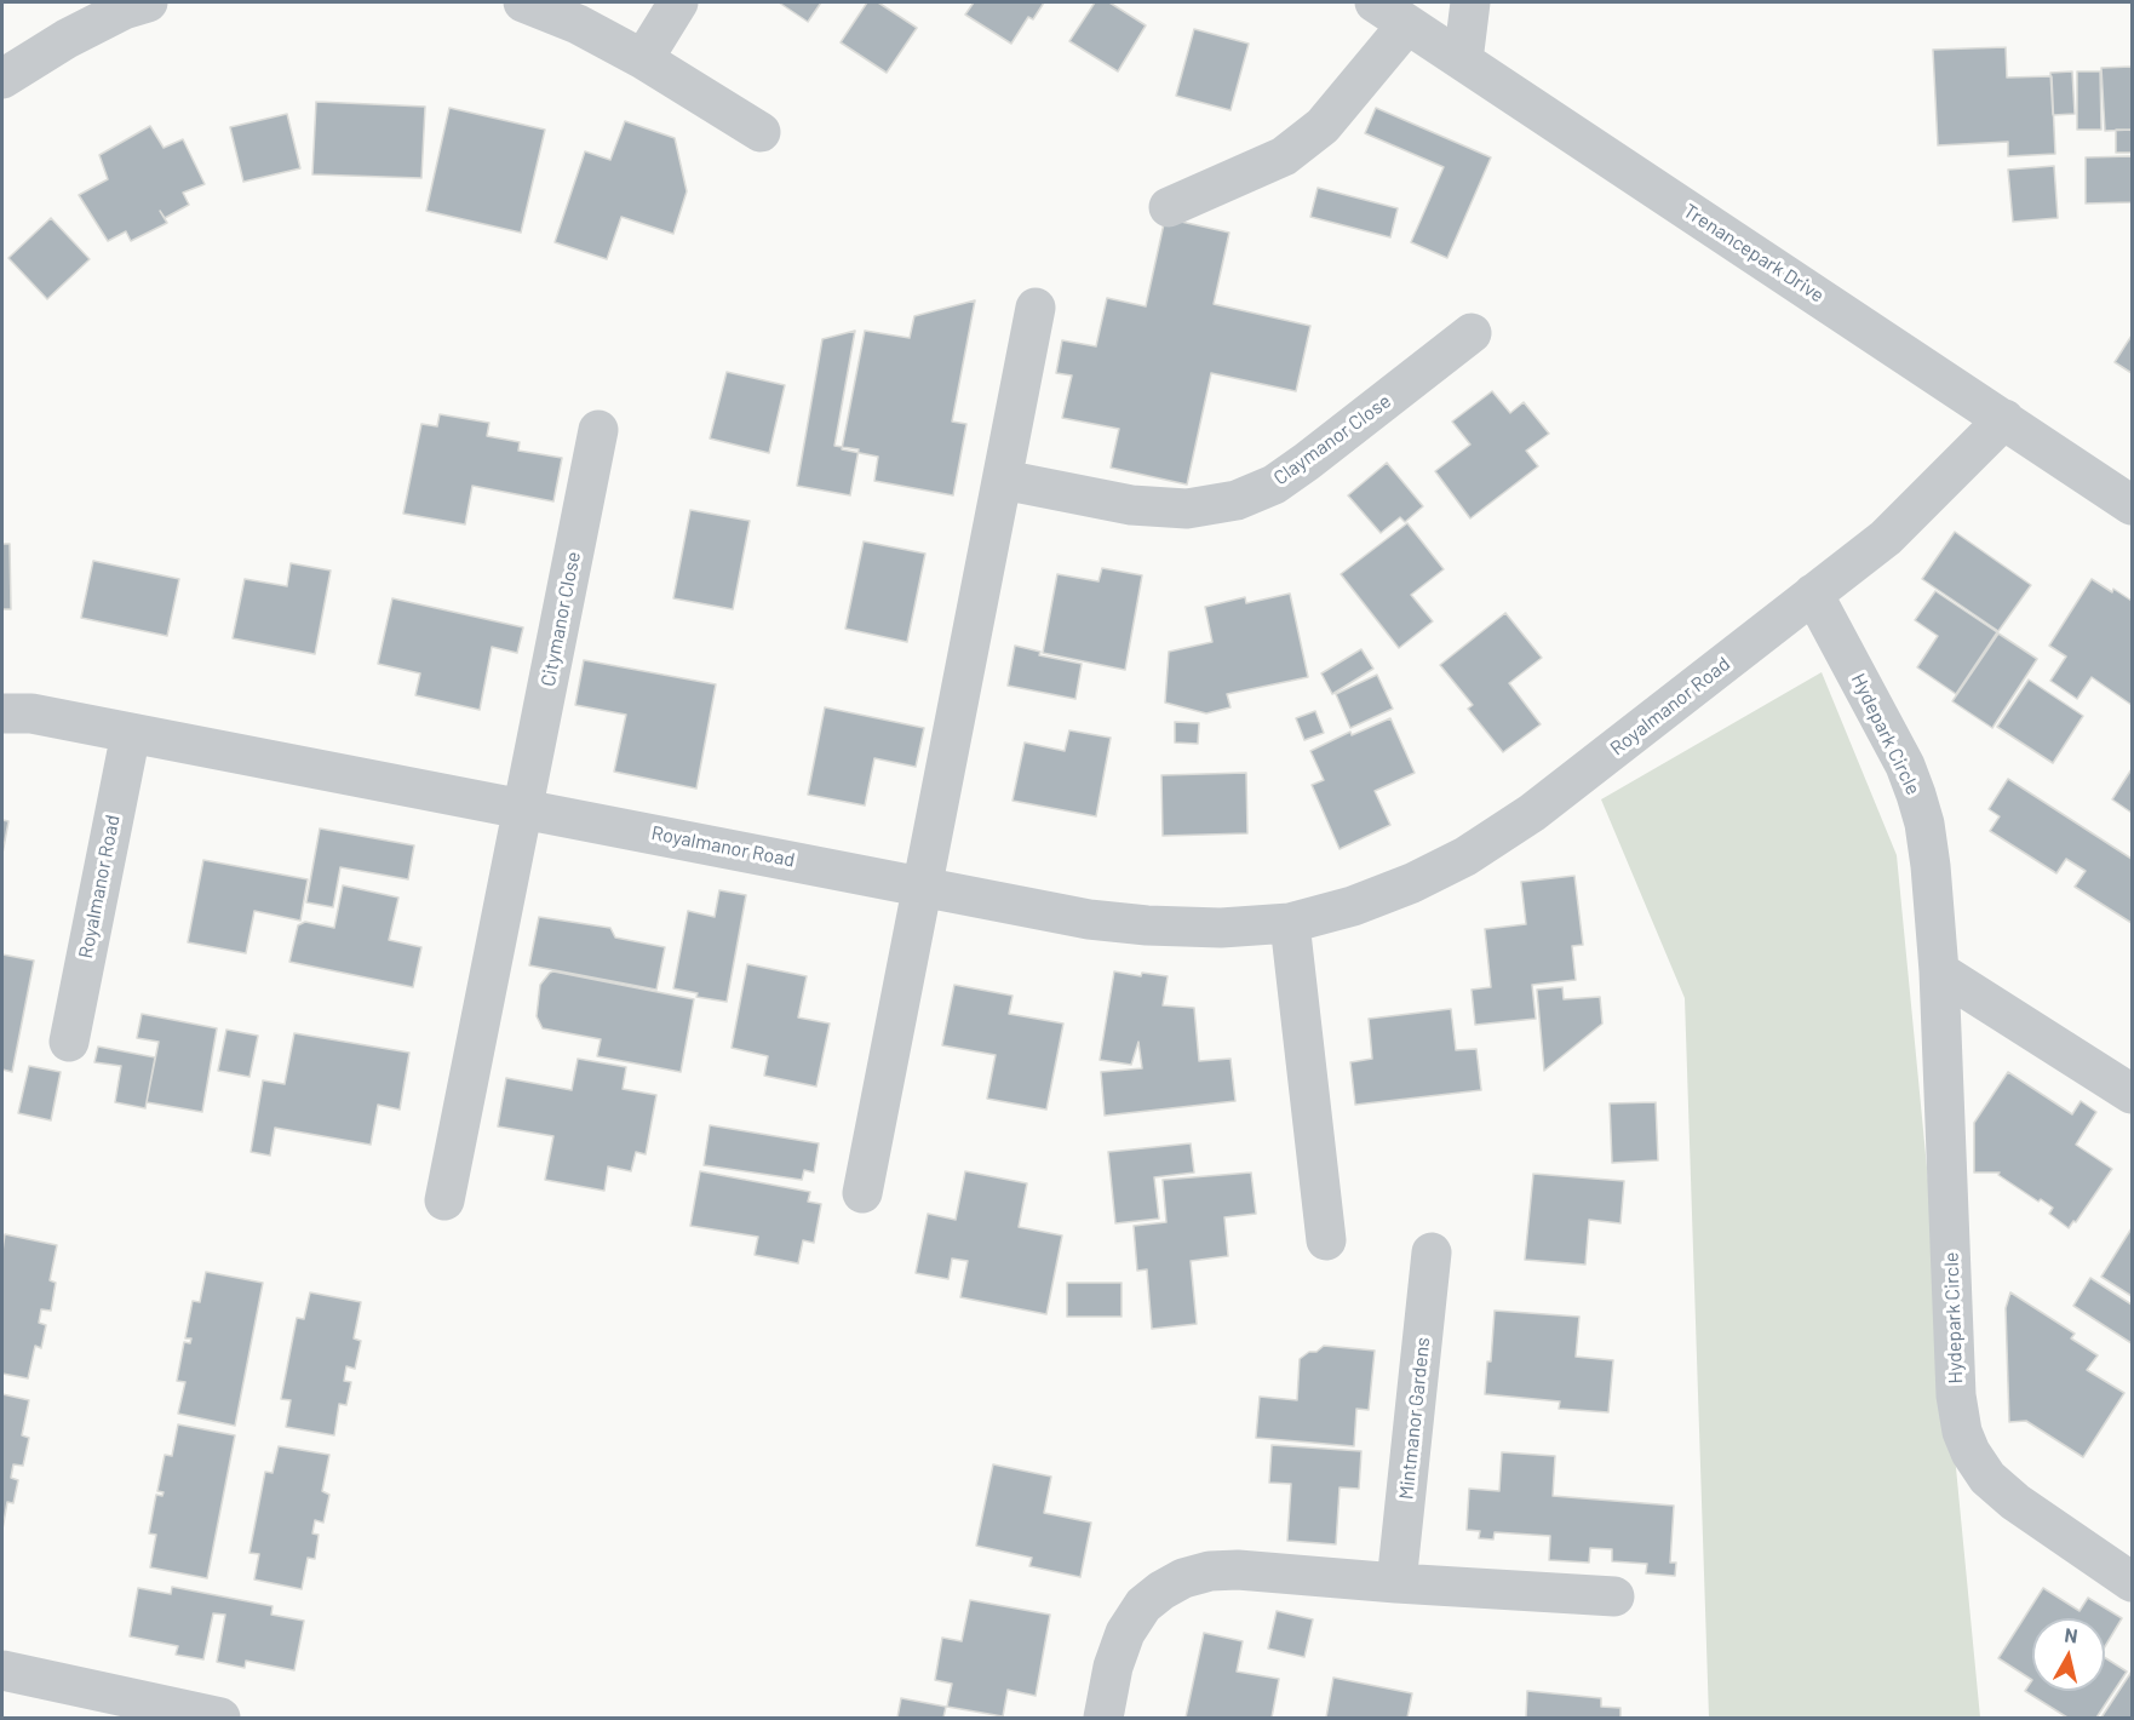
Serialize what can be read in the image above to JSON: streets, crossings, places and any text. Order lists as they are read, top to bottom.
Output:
{
  "streets": {
    "street": [
      "Trenancepark Drive",
      "Claymanor Close",
      "Citymanor Close",
      "Royalmanor Road",
      "Hydepark Circle",
      "Mintmanor Gardens"
    ]
  },
  "crossings": [
    ["Trenancepark Drive", "Royalmanor Road"],
    ["Citymanor Close", "Royalmanor Road"],
    ["Royalmanor Road", "Hydepark Circle"]
  ],
  "north": "top"
}
